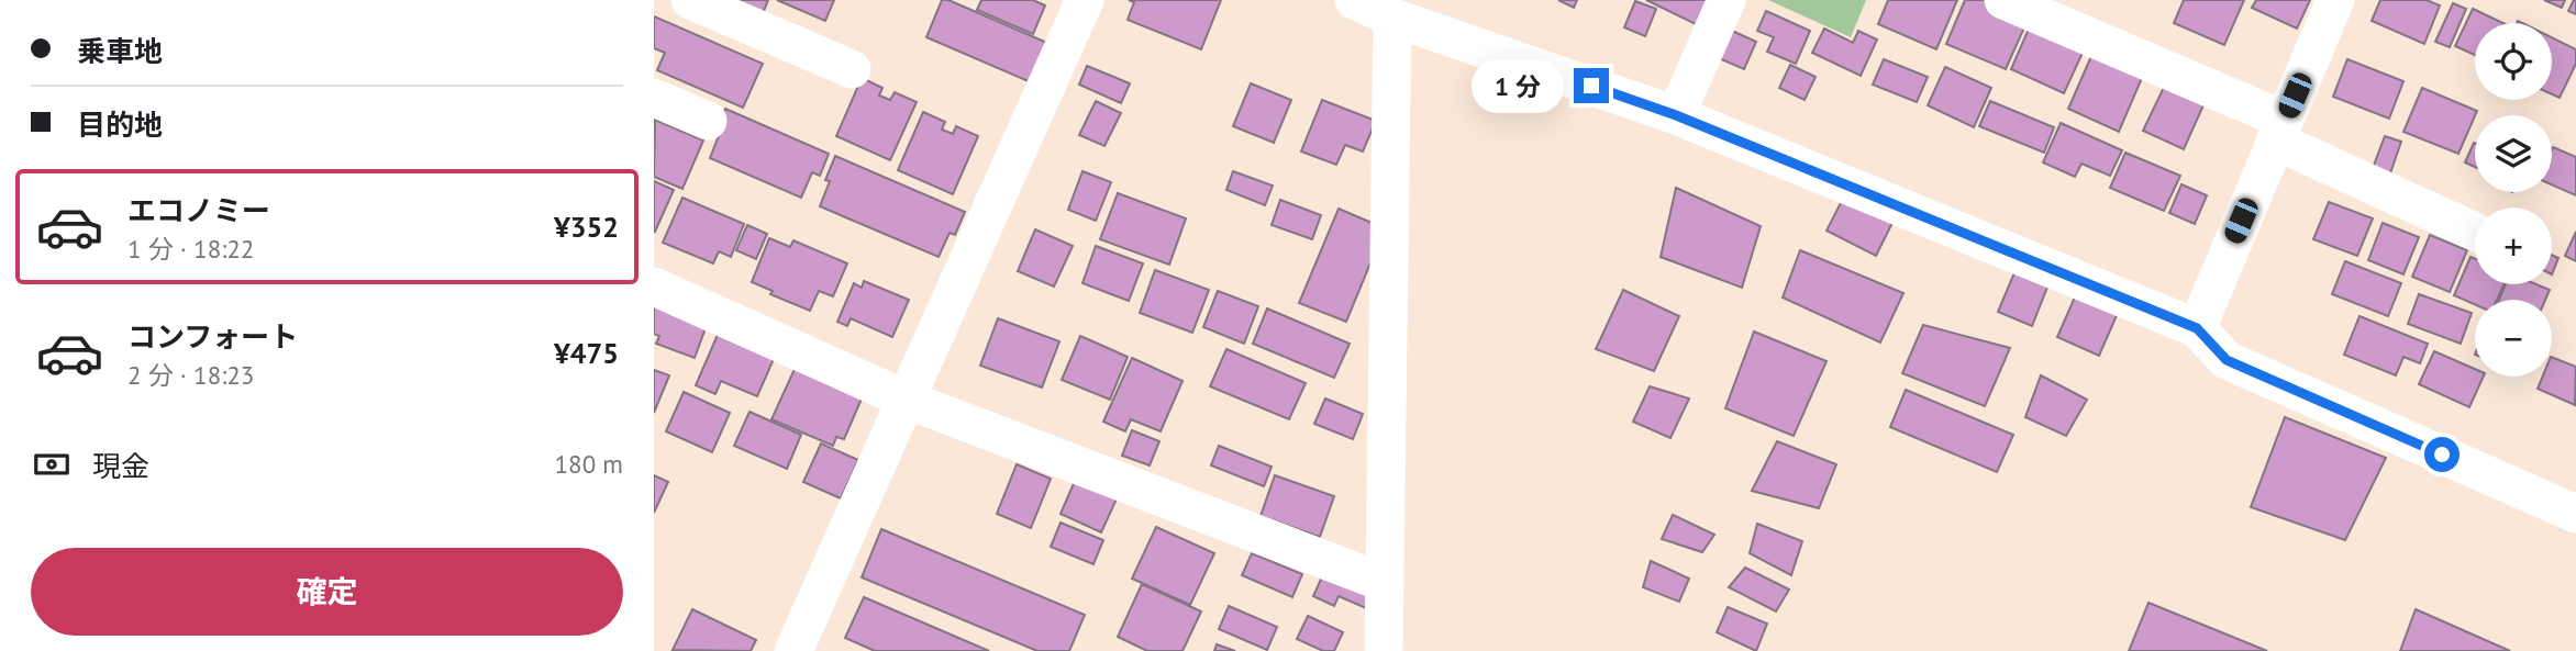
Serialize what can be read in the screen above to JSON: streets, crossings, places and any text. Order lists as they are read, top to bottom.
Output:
{
  "page": {
    "banner": ["乗車地", "目的地"],
    "map_buttons": ["+", "−"],
    "bubble": "1 分",
    "list": [
      {
        "name": "エコノミー",
        "note": "1 分 · 18:22",
        "value": "¥352"
      },
      {
        "name": "コンフォート",
        "note": "2 分 · 18:23",
        "value": "¥475"
      }
    ],
    "pay": ["現金", "180 m"],
    "buttons": "確定"
  }
}
